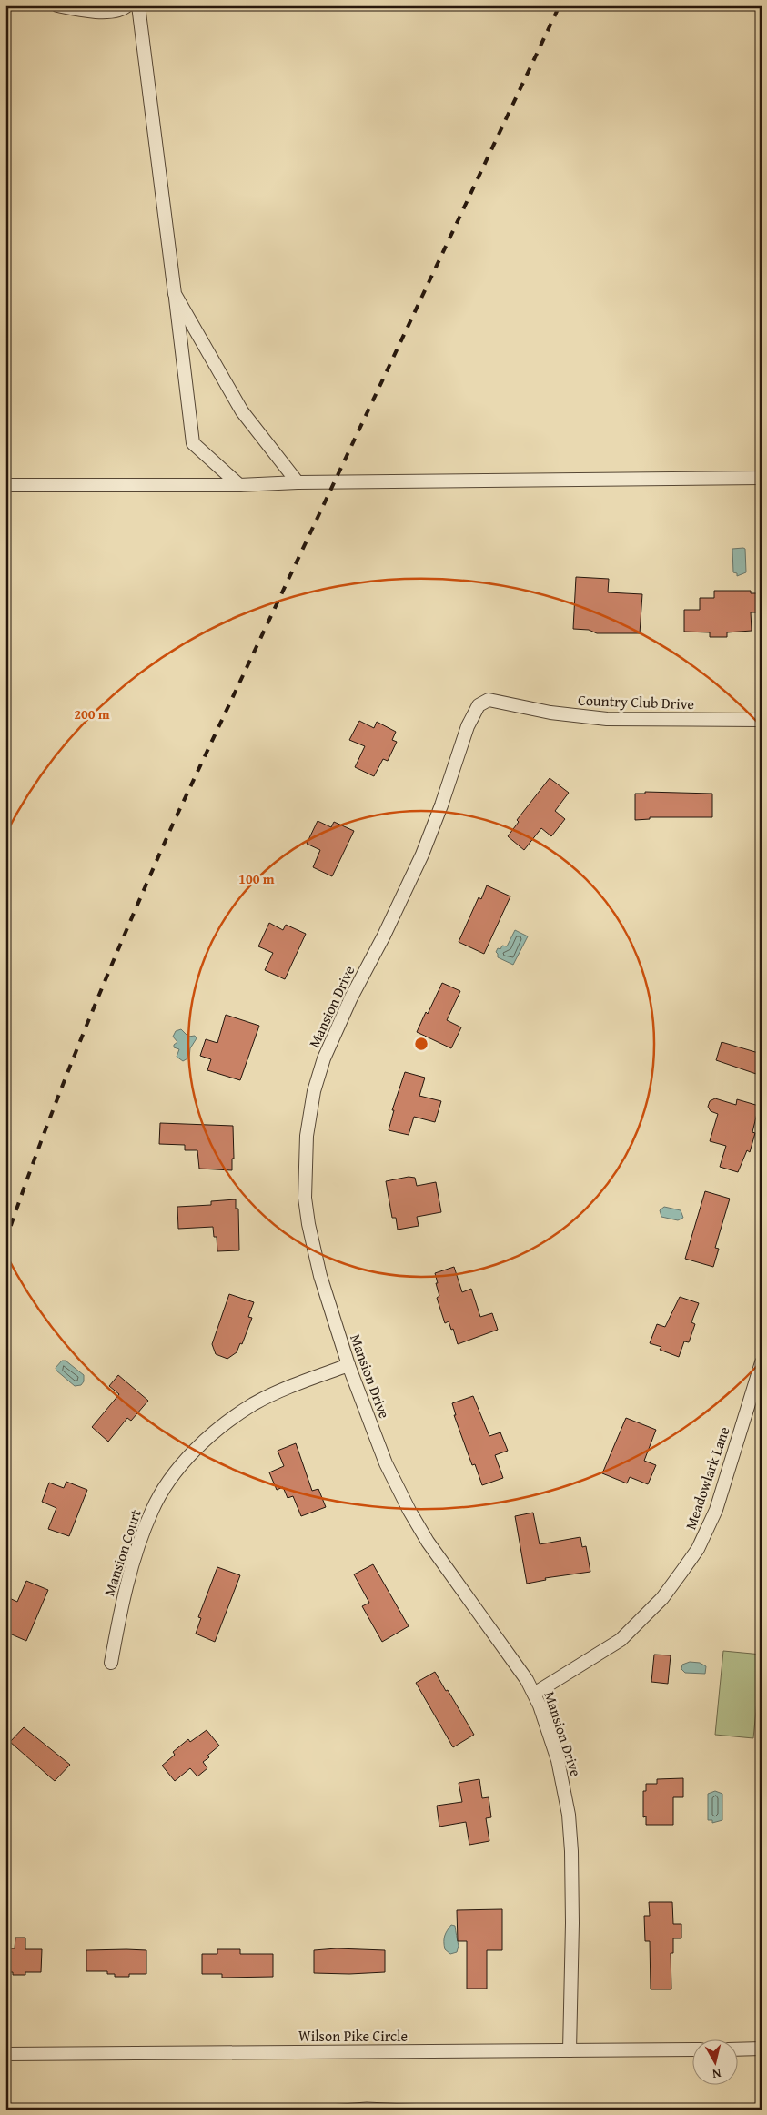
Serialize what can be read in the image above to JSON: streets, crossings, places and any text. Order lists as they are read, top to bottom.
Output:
{
  "streets": {
    "street": [
      "Country Club Drive",
      "Mansion Drive",
      "Meadowlark Lane",
      "Mansion Court",
      "Wilson Pike Circle"
    ]
  },
  "crossings": [
    ["Country Club Drive", "Mansion Drive"],
    ["Mansion Drive", "Meadowlark Lane"],
    ["Mansion Drive", "Mansion Court"],
    ["Mansion Drive", "Wilson Pike Circle"]
  ],
  "north": "bottom",
  "rings": ["200 m", "100 m"]
}
